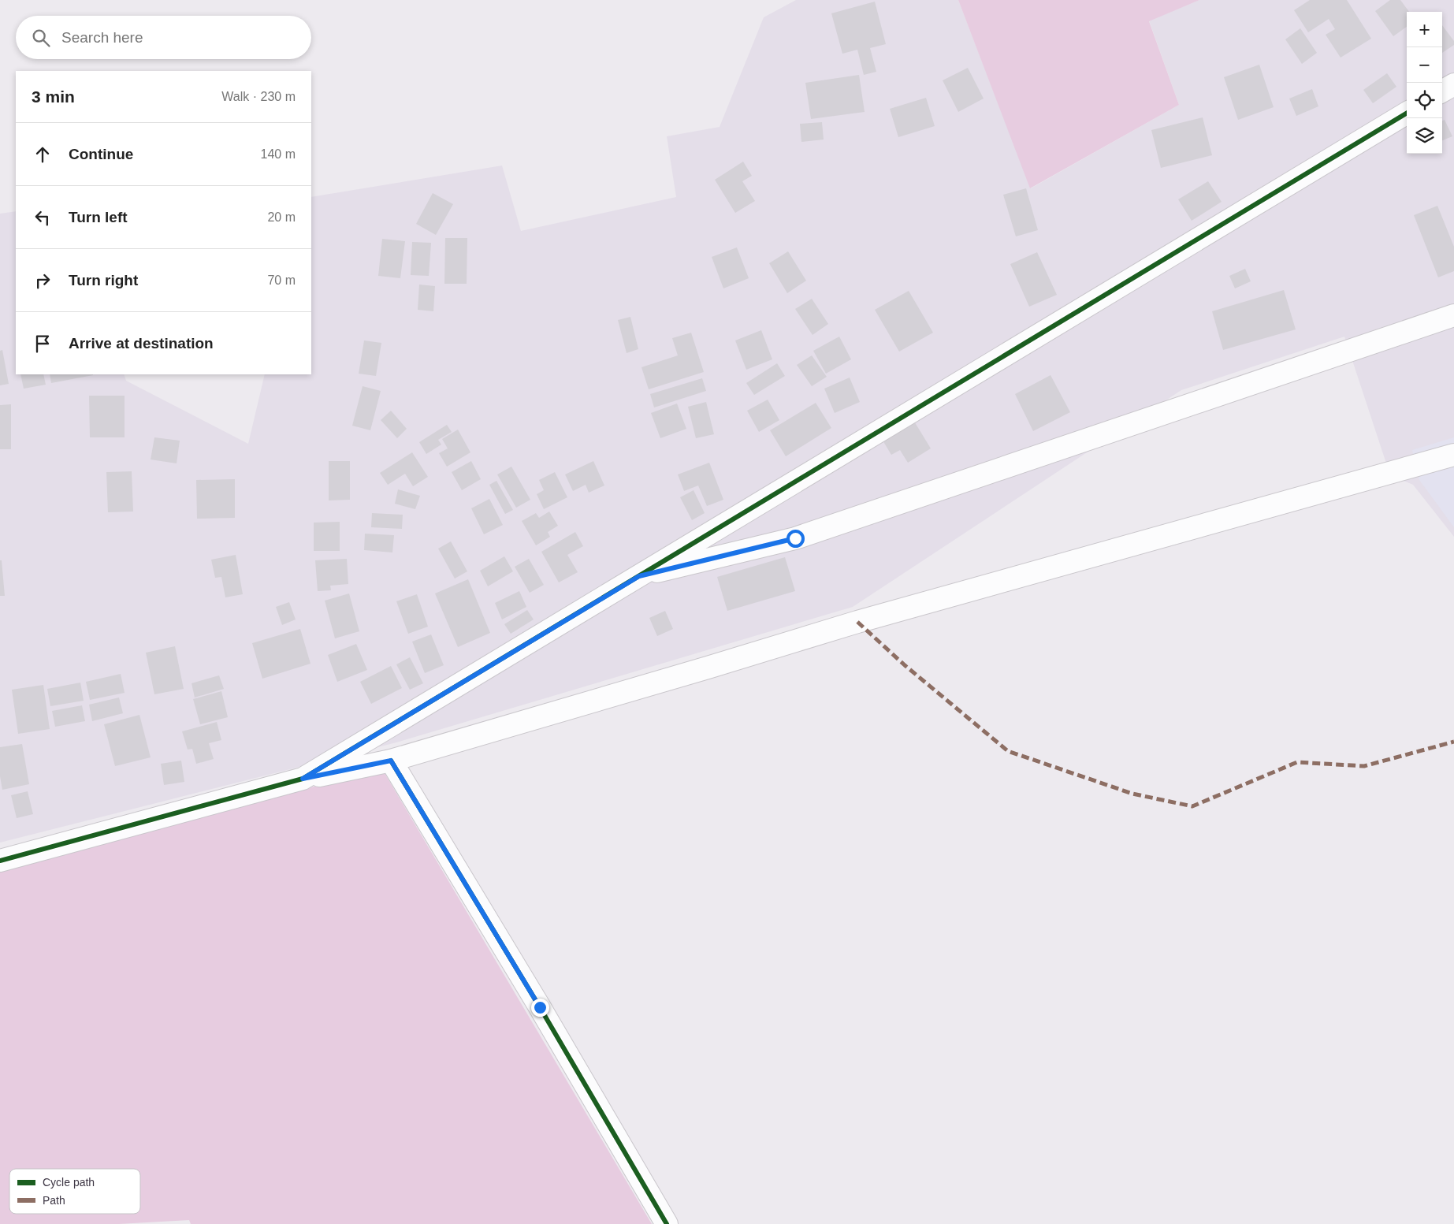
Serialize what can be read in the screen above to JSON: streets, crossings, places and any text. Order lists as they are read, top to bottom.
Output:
{
  "legend": ["Cycle path", "Path"],
  "page": {
    "map_buttons": ["+", "−"],
    "search": "Search here",
    "heading": ["3 min", "Walk · 230 m"],
    "list": [
      ["Continue", "140 m"],
      ["Turn left", "20 m"],
      ["Turn right", "70 m"],
      "Arrive at destination"
    ]
  }
}
